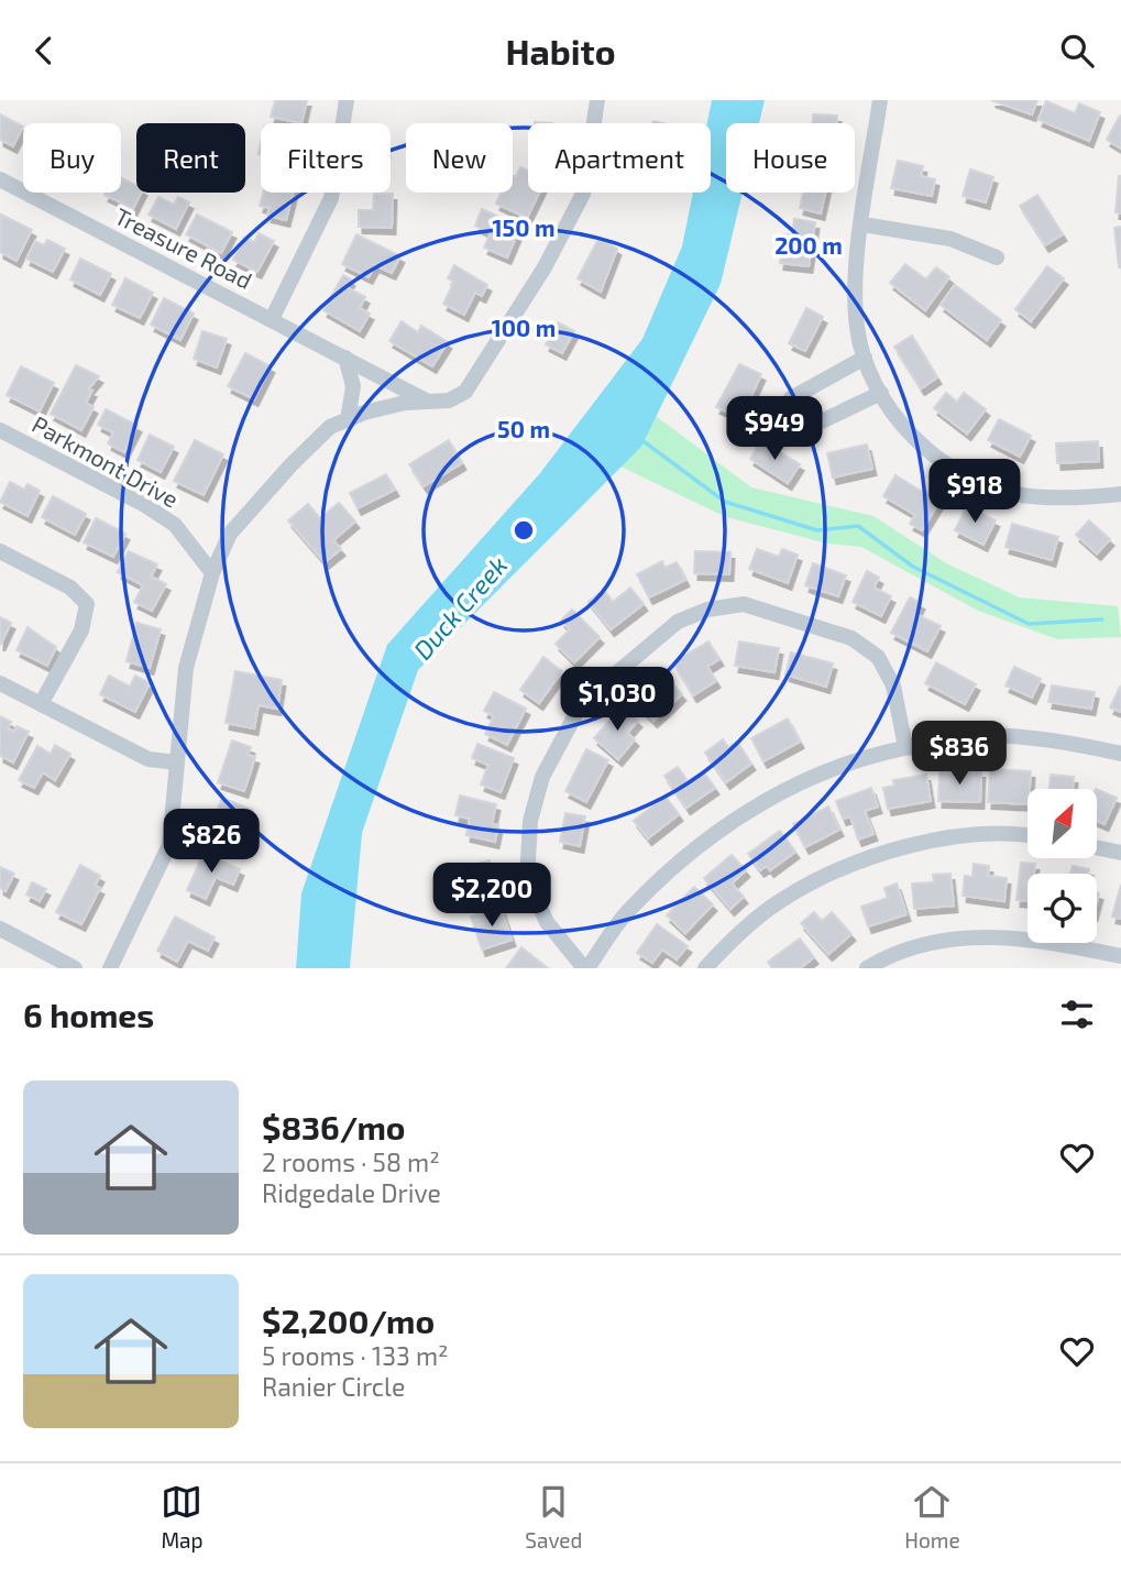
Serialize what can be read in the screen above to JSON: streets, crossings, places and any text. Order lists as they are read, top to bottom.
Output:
{
  "streets": {
    "street": ["Treasure Road", "Parkmont Drive"]
  },
  "water": ["Duck Creek"],
  "north": "top right",
  "page": {
    "header": "Habito",
    "chip": [
      "Buy",
      "Rent",
      "Filters",
      "New",
      "Apartment",
      "House"
    ],
    "price": [
      "$949",
      "$918",
      "$1,030",
      "$836",
      "$826",
      "$2,200"
    ],
    "heading": "6 homes",
    "list": [
      {
        "name": "$836/mo",
        "note": "2 rooms · 58 m² · Ridgedale Drive"
      },
      {
        "name": "$2,200/mo",
        "note": "5 rooms · 133 m² · Ranier Circle"
      }
    ],
    "tabs": ["Map", "Saved", "Home"]
  },
  "rings": [
    "150 m",
    "200 m",
    "100 m",
    "50 m"
  ]
}
